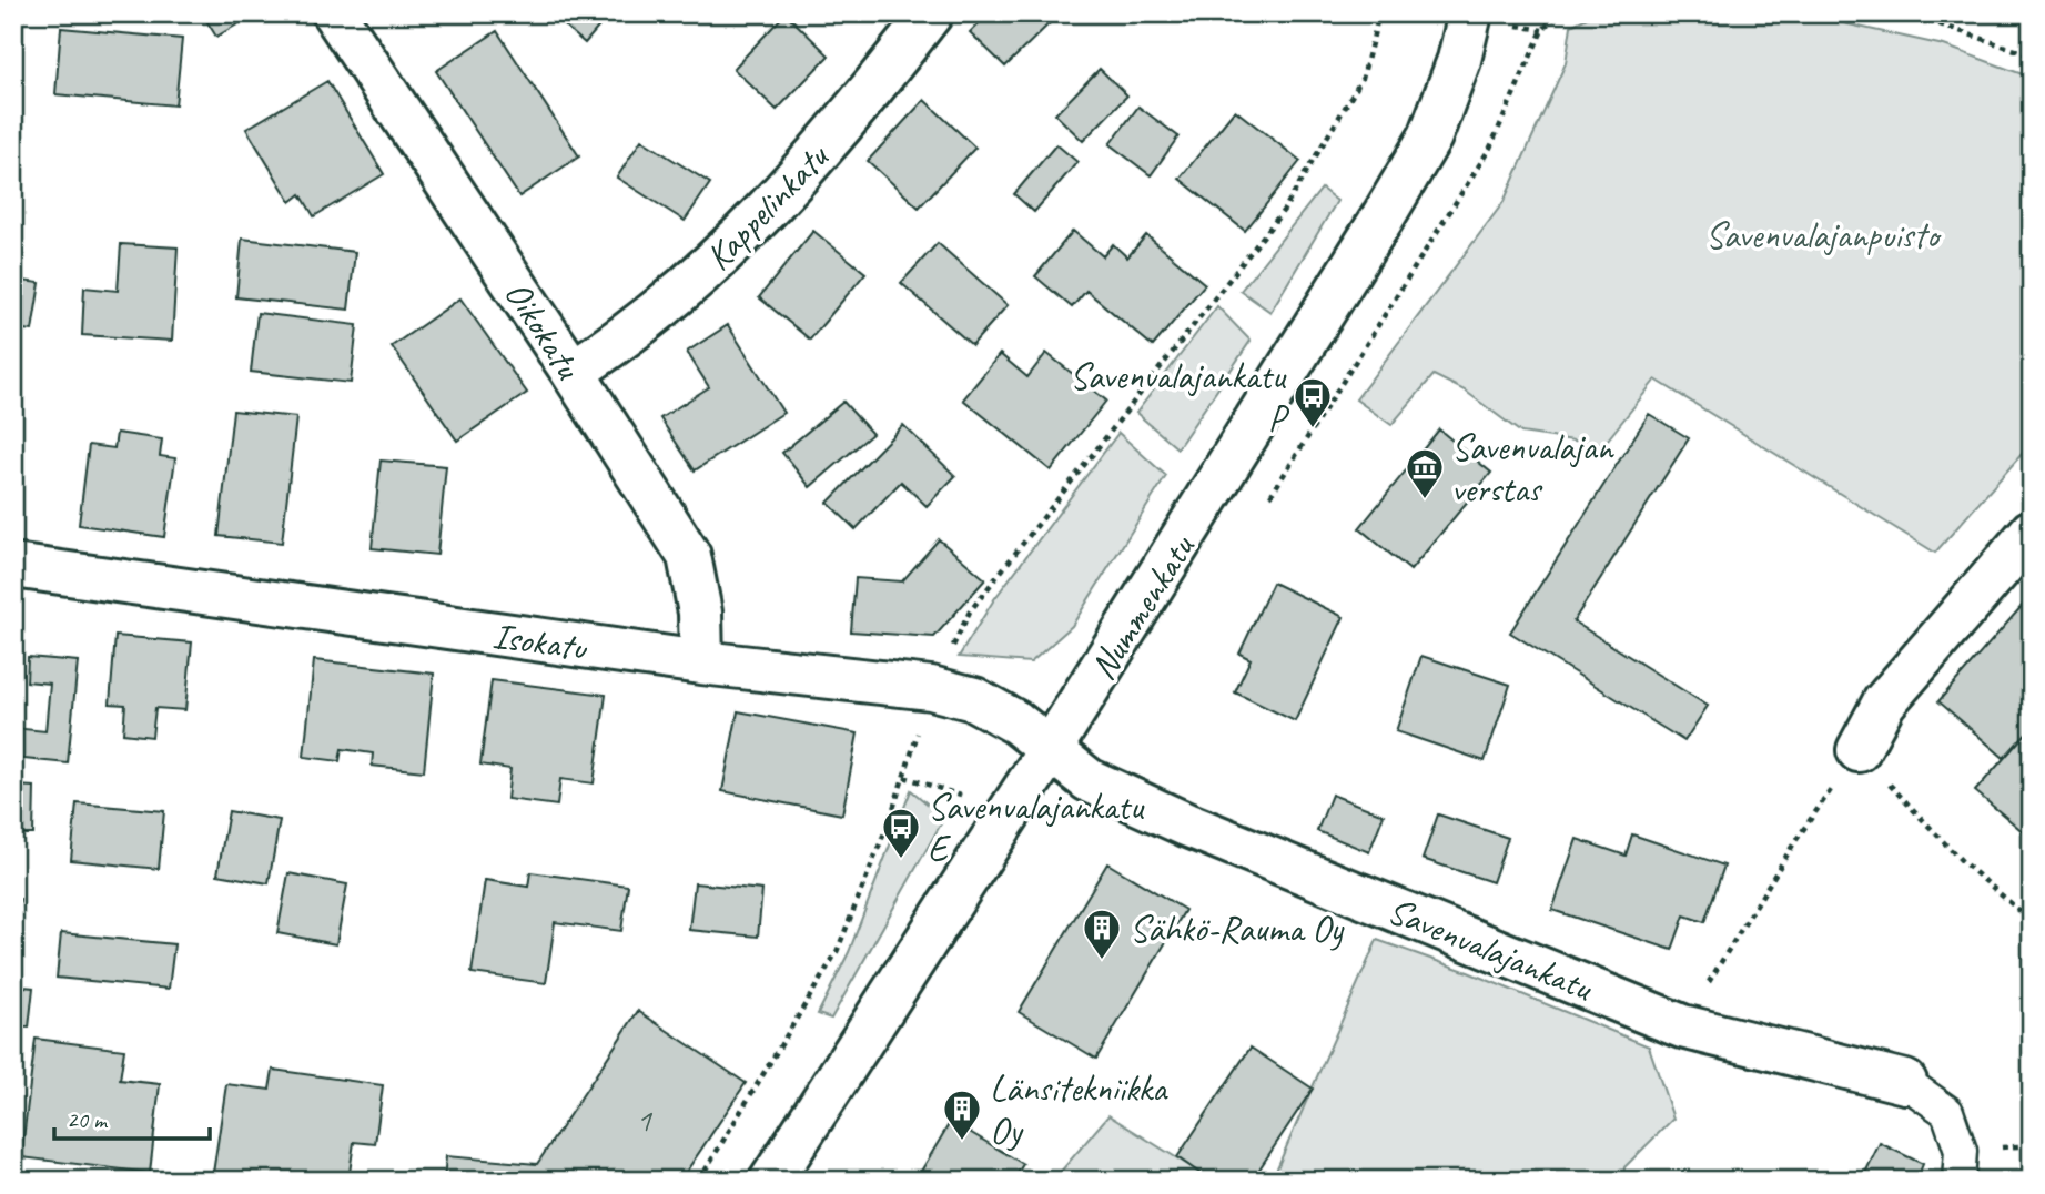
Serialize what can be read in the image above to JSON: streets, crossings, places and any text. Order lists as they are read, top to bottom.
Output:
{
  "streets": {
    "street": [
      "Kappelinkatu",
      "Oikokatu",
      "Nummenkatu",
      "Isokatu",
      "Savenvalajankatu"
    ]
  },
  "crossings": [
    ["Kappelinkatu", "Oikokatu"],
    ["Oikokatu", "Isokatu"],
    ["Nummenkatu", "Isokatu"],
    ["Nummenkatu", "Savenvalajankatu"],
    ["Isokatu", "Savenvalajankatu"]
  ],
  "parks": ["Savenvalajanpuisto"],
  "places": {
    "bus stop": ["Savenvalajankatu P", "Savenvalajankatu E"],
    "museum": ["Savenvalajan verstas"],
    "building": ["Sähkö-Rauma Oy", "Länsitekniikka Oy"]
  },
  "house_numbers": ["1"],
  "scale_bar": "20 m"
}
